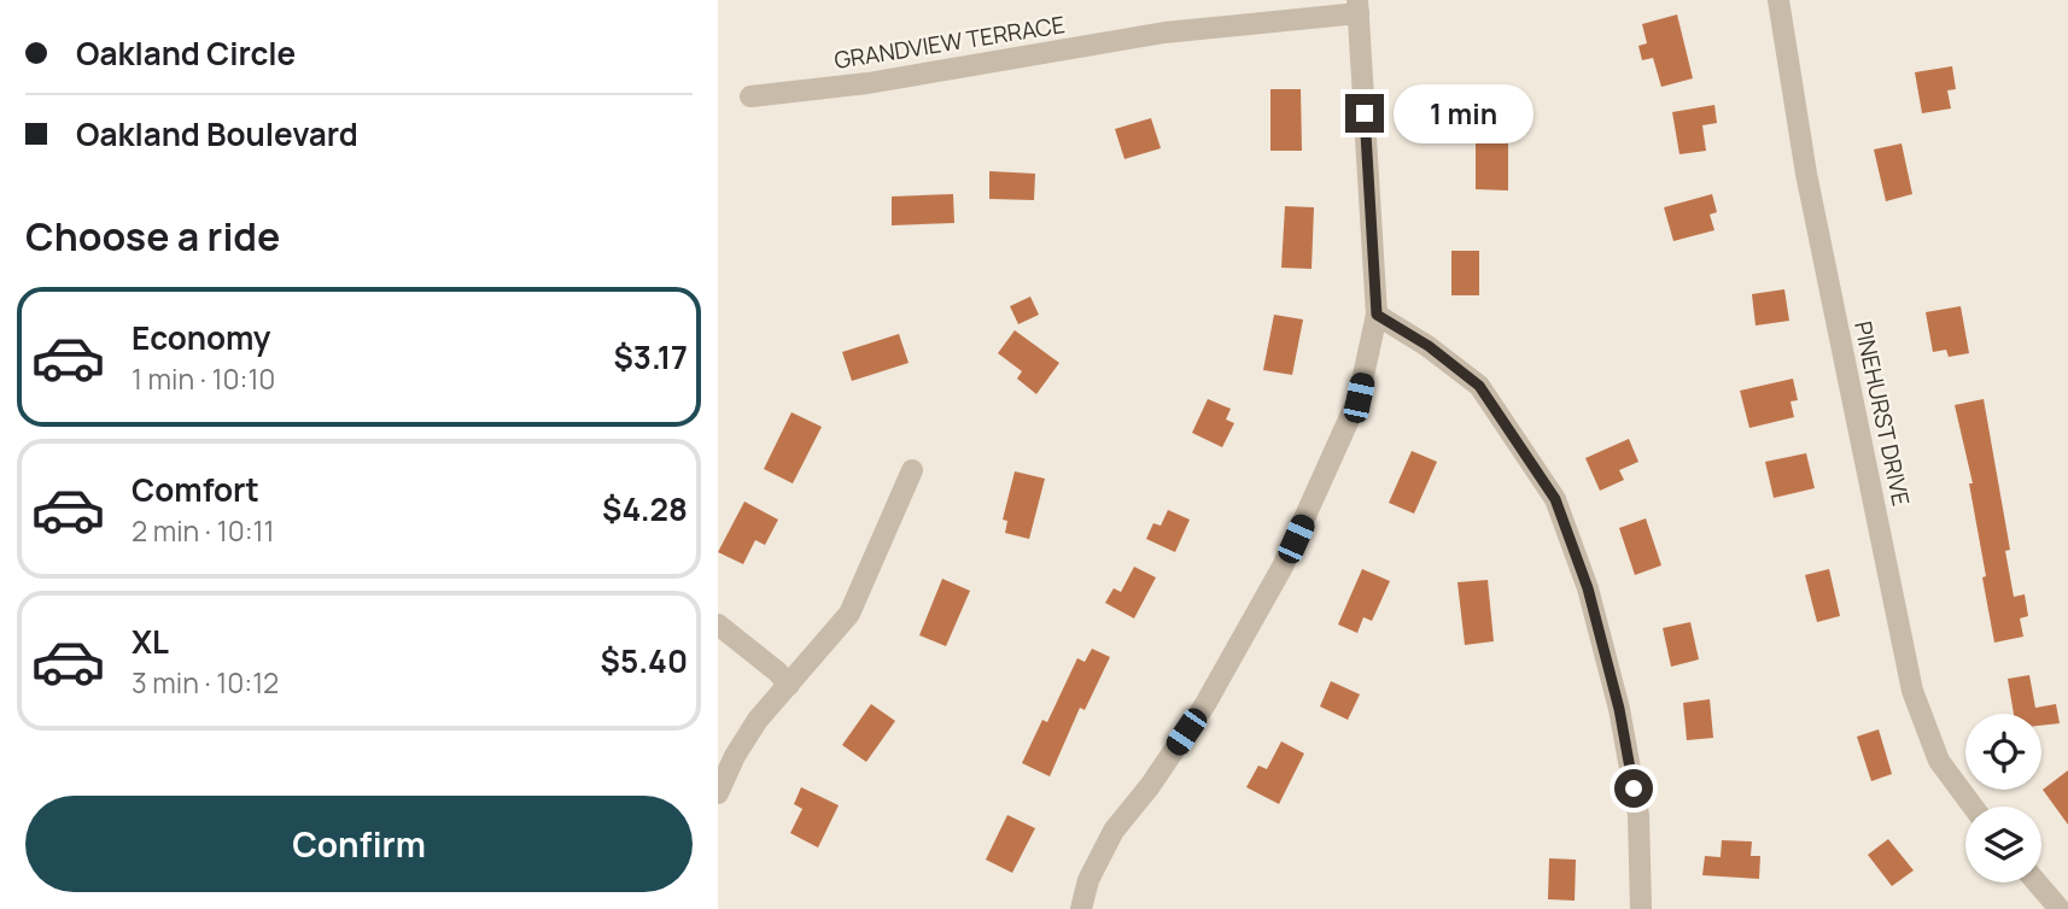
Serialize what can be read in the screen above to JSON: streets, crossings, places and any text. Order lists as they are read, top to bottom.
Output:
{
  "streets": {
    "street": ["GRANDVIEW TERRACE", "PINEHURST DRIVE"]
  },
  "page": {
    "banner": ["Oakland Circle", "Oakland Boulevard"],
    "bubble": "1 min",
    "heading": "Choose a ride",
    "list": [
      {
        "name": "Economy",
        "note": "1 min · 10:10",
        "value": "$3.17"
      },
      {
        "name": "Comfort",
        "note": "2 min · 10:11",
        "value": "$4.28"
      },
      {
        "name": "XL",
        "note": "3 min · 10:12",
        "value": "$5.40"
      }
    ],
    "buttons": "Confirm"
  }
}
